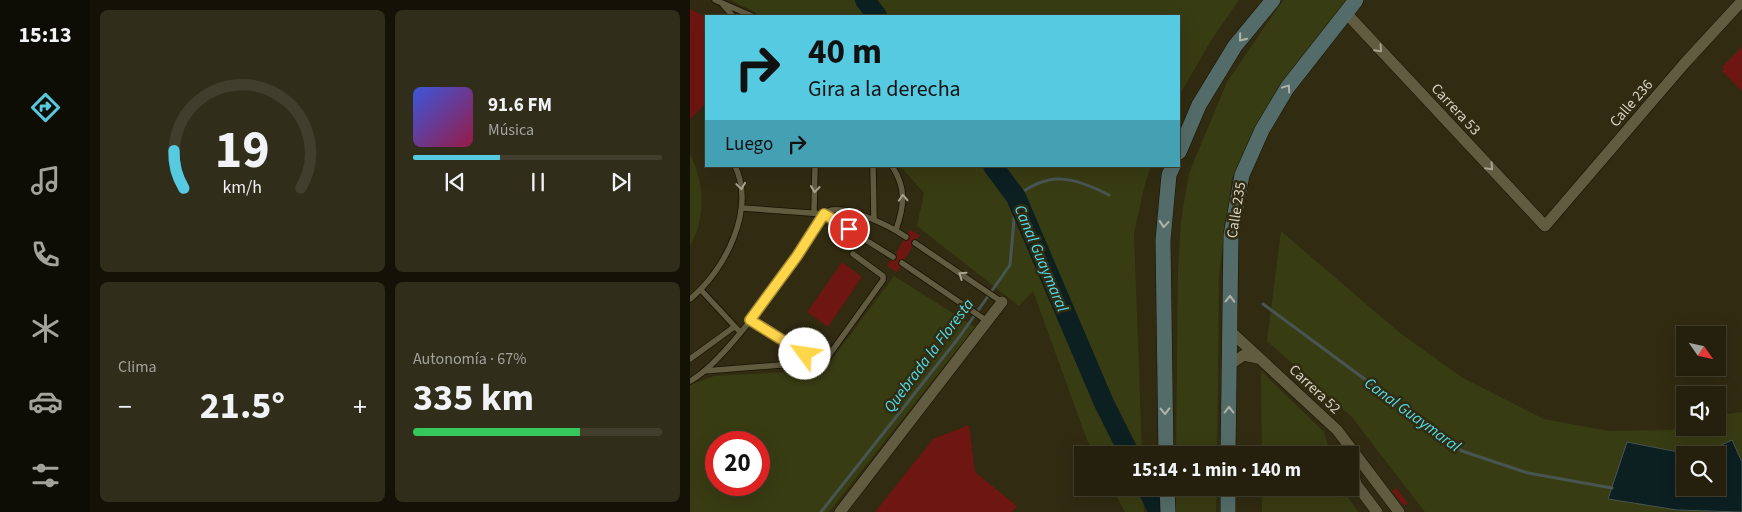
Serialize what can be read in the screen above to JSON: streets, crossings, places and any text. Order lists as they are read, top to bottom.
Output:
{
  "streets": {
    "main road": ["Calle 235"],
    "street": ["Calle 236", "Carrera 53", "Carrera 52"]
  },
  "crossings": [
    ["Calle 236", "Carrera 53"],
    ["Carrera 53", "Calle 235"],
    ["Calle 235", "Carrera 52"]
  ],
  "one_way": ["Carrera 53"],
  "water": ["Canal Guaymaral", "Quebrada la Floresta"],
  "north": "bottom right",
  "page": {
    "tabs": "15:13",
    "turn": ["40 m", "Gira a la derecha"],
    "song": ["91.6 FM", "Música"],
    "then": "Luego",
    "tile": [
      "Clima",
      ["Autonomía · 67%", "335 km"]
    ],
    "heat": ["−", "21.5°", "+"],
    "limit": "20",
    "trip": "15:14 · 1 min · 140 m",
    "gauge": ["19", "km/h"]
  }
}
